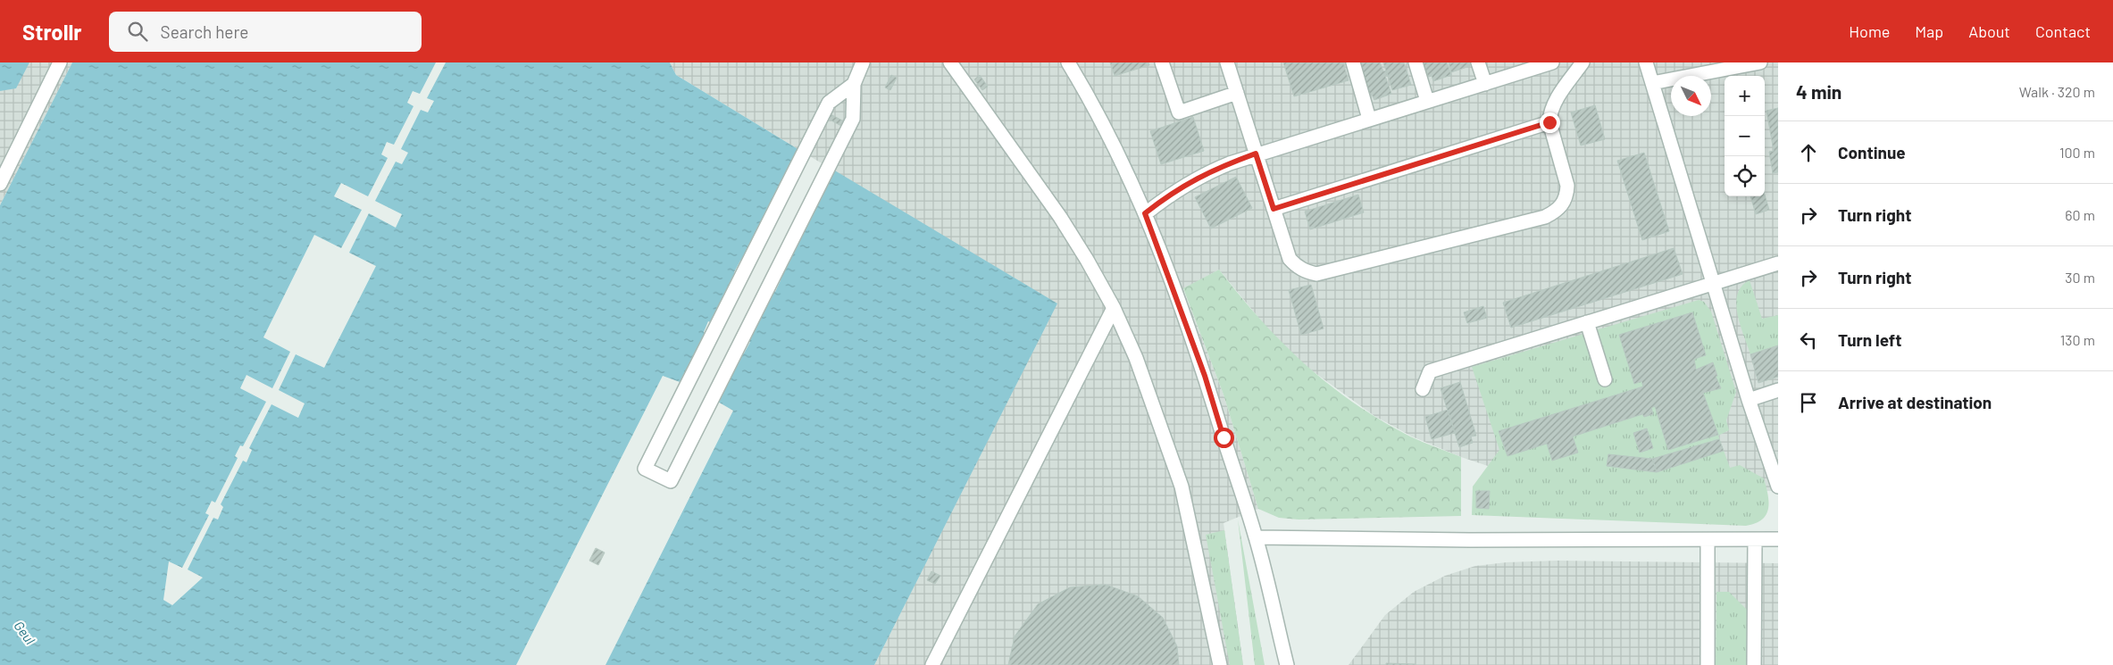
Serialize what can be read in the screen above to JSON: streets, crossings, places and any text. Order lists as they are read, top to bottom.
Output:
{
  "water": ["Geul"],
  "north": "bottom right",
  "page": {
    "header": "Strollr",
    "search": "Search here",
    "nav": [
      "Home",
      "Map",
      "About",
      "Contact"
    ],
    "heading": ["4 min", "Walk · 320 m"],
    "map_buttons": ["+", "−"],
    "list": [
      ["Continue", "100 m"],
      ["Turn right", "60 m"],
      ["Turn right", "30 m"],
      ["Turn left", "130 m"],
      "Arrive at destination"
    ]
  }
}
